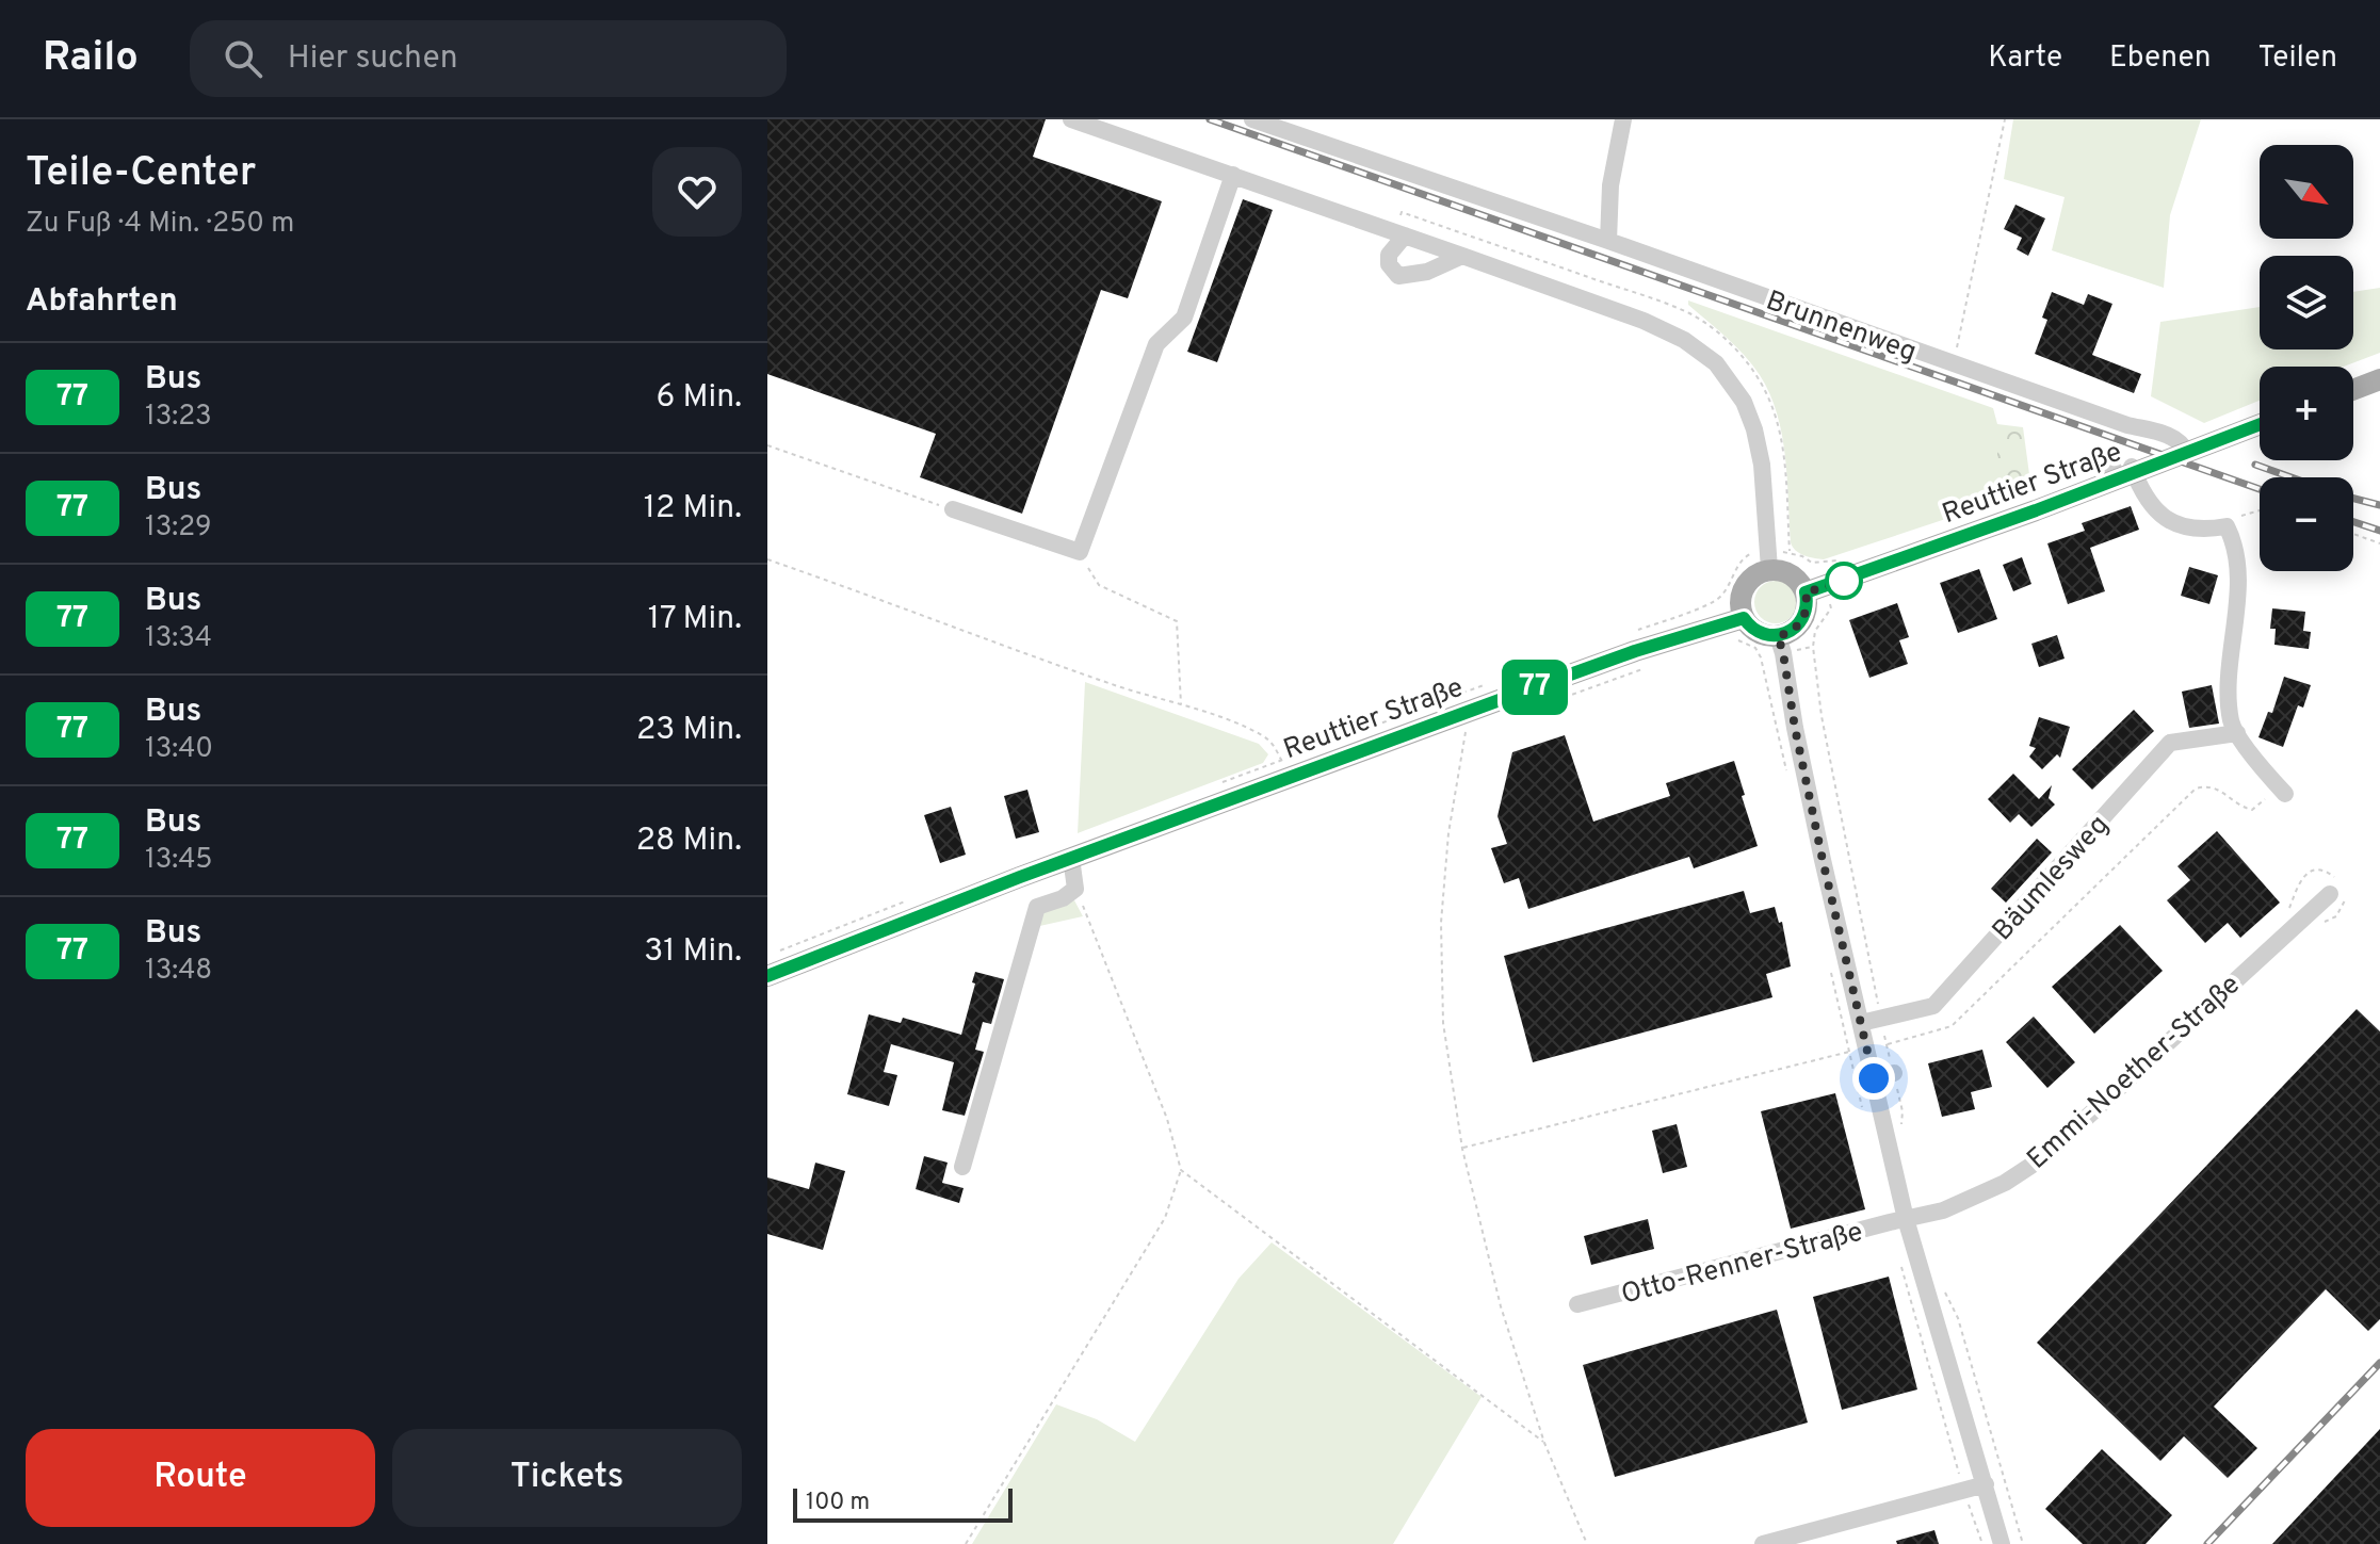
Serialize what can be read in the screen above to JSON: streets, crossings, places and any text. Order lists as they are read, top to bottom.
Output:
{
  "streets": {
    "main road": ["Reuttier Straße"],
    "street": [
      "Brunnenweg",
      "Bäumlesweg",
      "Emmi-Noether-Straße",
      "Otto-Renner-Straße"
    ]
  },
  "crossings": [
    ["Brunnenweg", "Reuttier Straße"],
    ["Emmi-Noether-Straße", "Otto-Renner-Straße"]
  ],
  "lines": ["bus line 77"],
  "scale_bar": "100 m",
  "north": "bottom right",
  "page": {
    "header": "Railo",
    "search": "Hier suchen",
    "nav": ["Karte", "Ebenen", "Teilen"],
    "heading": [
      ["Teile-Center", "Zu Fuß · 4 Min. · 250 m"],
      "Abfahrten"
    ],
    "on_map": "77",
    "map_buttons": ["+", "−"],
    "list": [
      {
        "mark": "77",
        "name": "Bus",
        "note": "13:23",
        "value": "6 Min."
      },
      {
        "mark": "77",
        "name": "Bus",
        "note": "13:29",
        "value": "12 Min."
      },
      {
        "mark": "77",
        "name": "Bus",
        "note": "13:34",
        "value": "17 Min."
      },
      {
        "mark": "77",
        "name": "Bus",
        "note": "13:40",
        "value": "23 Min."
      },
      {
        "mark": "77",
        "name": "Bus",
        "note": "13:45",
        "value": "28 Min."
      },
      {
        "mark": "77",
        "name": "Bus",
        "note": "13:48",
        "value": "31 Min."
      }
    ],
    "buttons": ["Route", "Tickets"],
    "scale": "100 m"
  }
}
